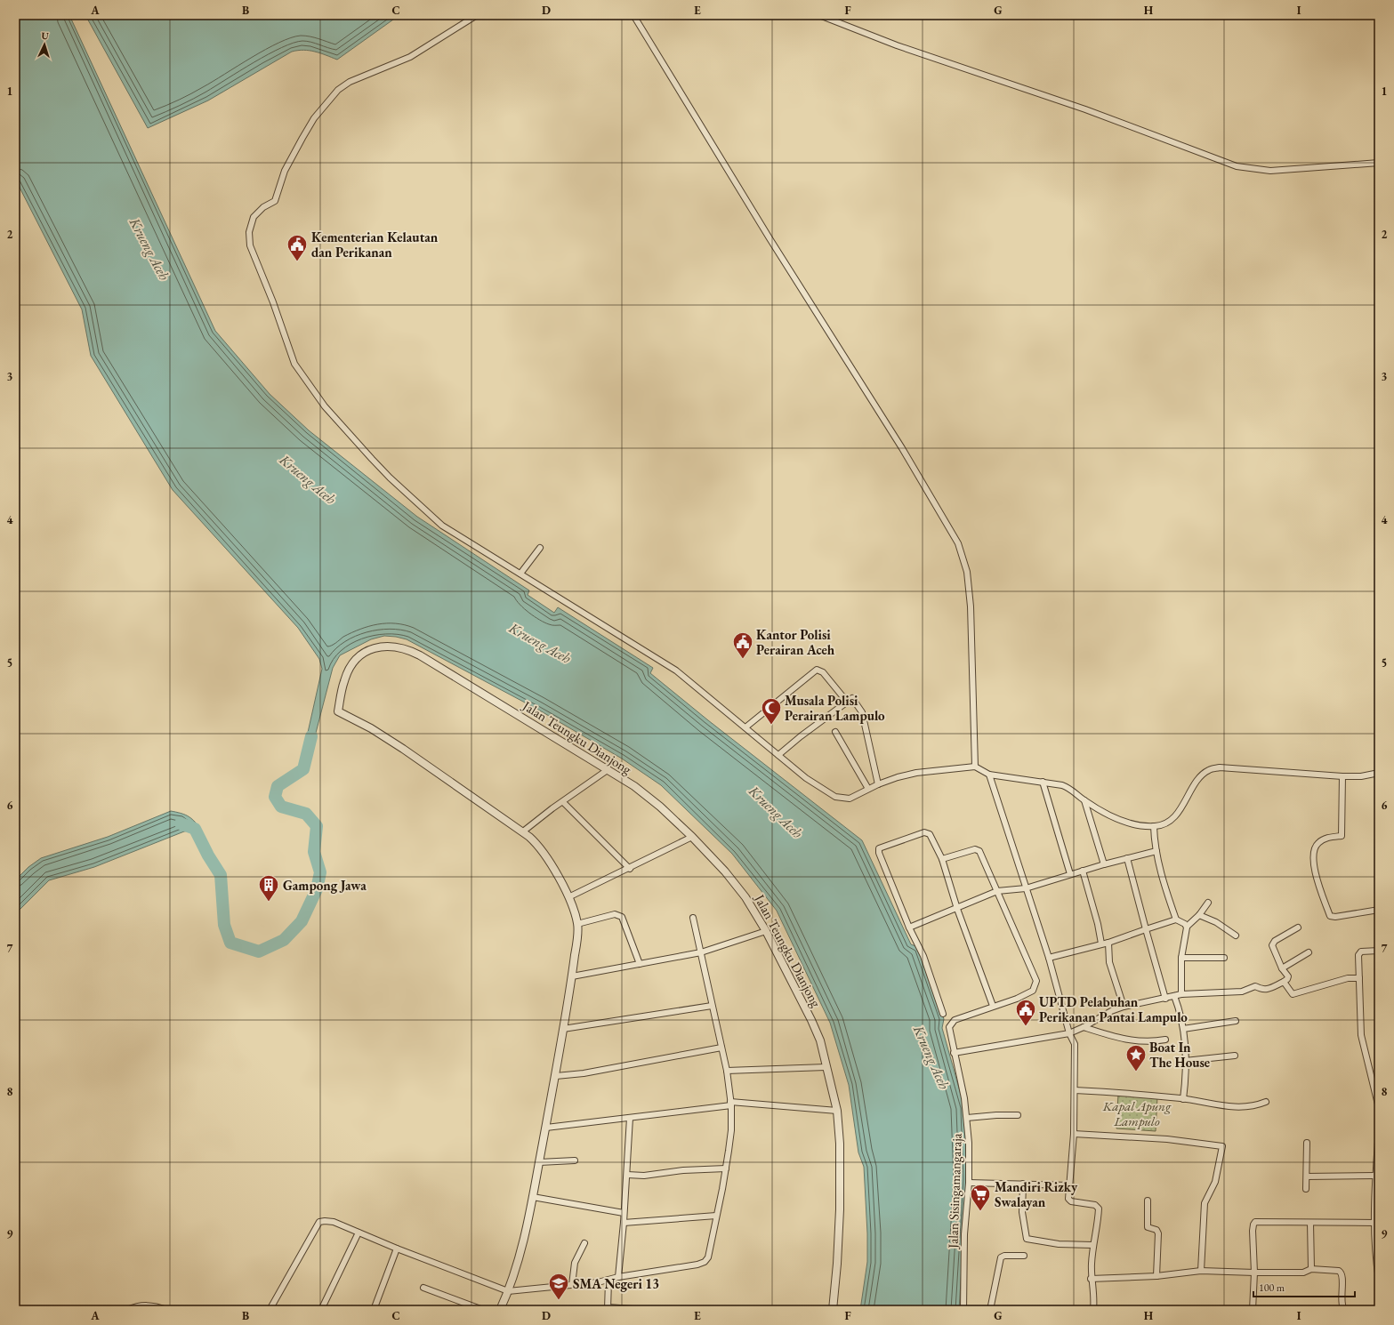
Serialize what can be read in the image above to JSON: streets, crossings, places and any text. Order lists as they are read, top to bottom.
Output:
{
  "streets": {
    "street": ["Jalan Teungku Dianjong", "Jalan Sisingamangaraja"]
  },
  "water": ["Krueng Aceh"],
  "parks": ["Kapal Apung Lampulo"],
  "places": {
    "public building": ["Kementerian Kelautan dan Perikanan", "Kantor Polisi Perairan Aceh", "UPTD Pelabuhan Perikanan Pantai Lampulo"],
    "mosque": ["Musala Polisi Perairan Lampulo"],
    "building": ["Gampong Jawa"],
    "place": ["Boat In The House"],
    "supermarket": ["Mandiri Rizky Swalayan"],
    "school or university": ["SMA Negeri 13"]
  },
  "scale_bar": "100 m",
  "north": "top",
  "grid": {
    "columns": [
      "A",
      "B",
      "C",
      "D",
      "E",
      "F",
      "G",
      "H",
      "I"
    ],
    "rows": [
      "1",
      "2",
      "3",
      "4",
      "5",
      "6",
      "7",
      "8",
      "9"
    ]
  }
}
